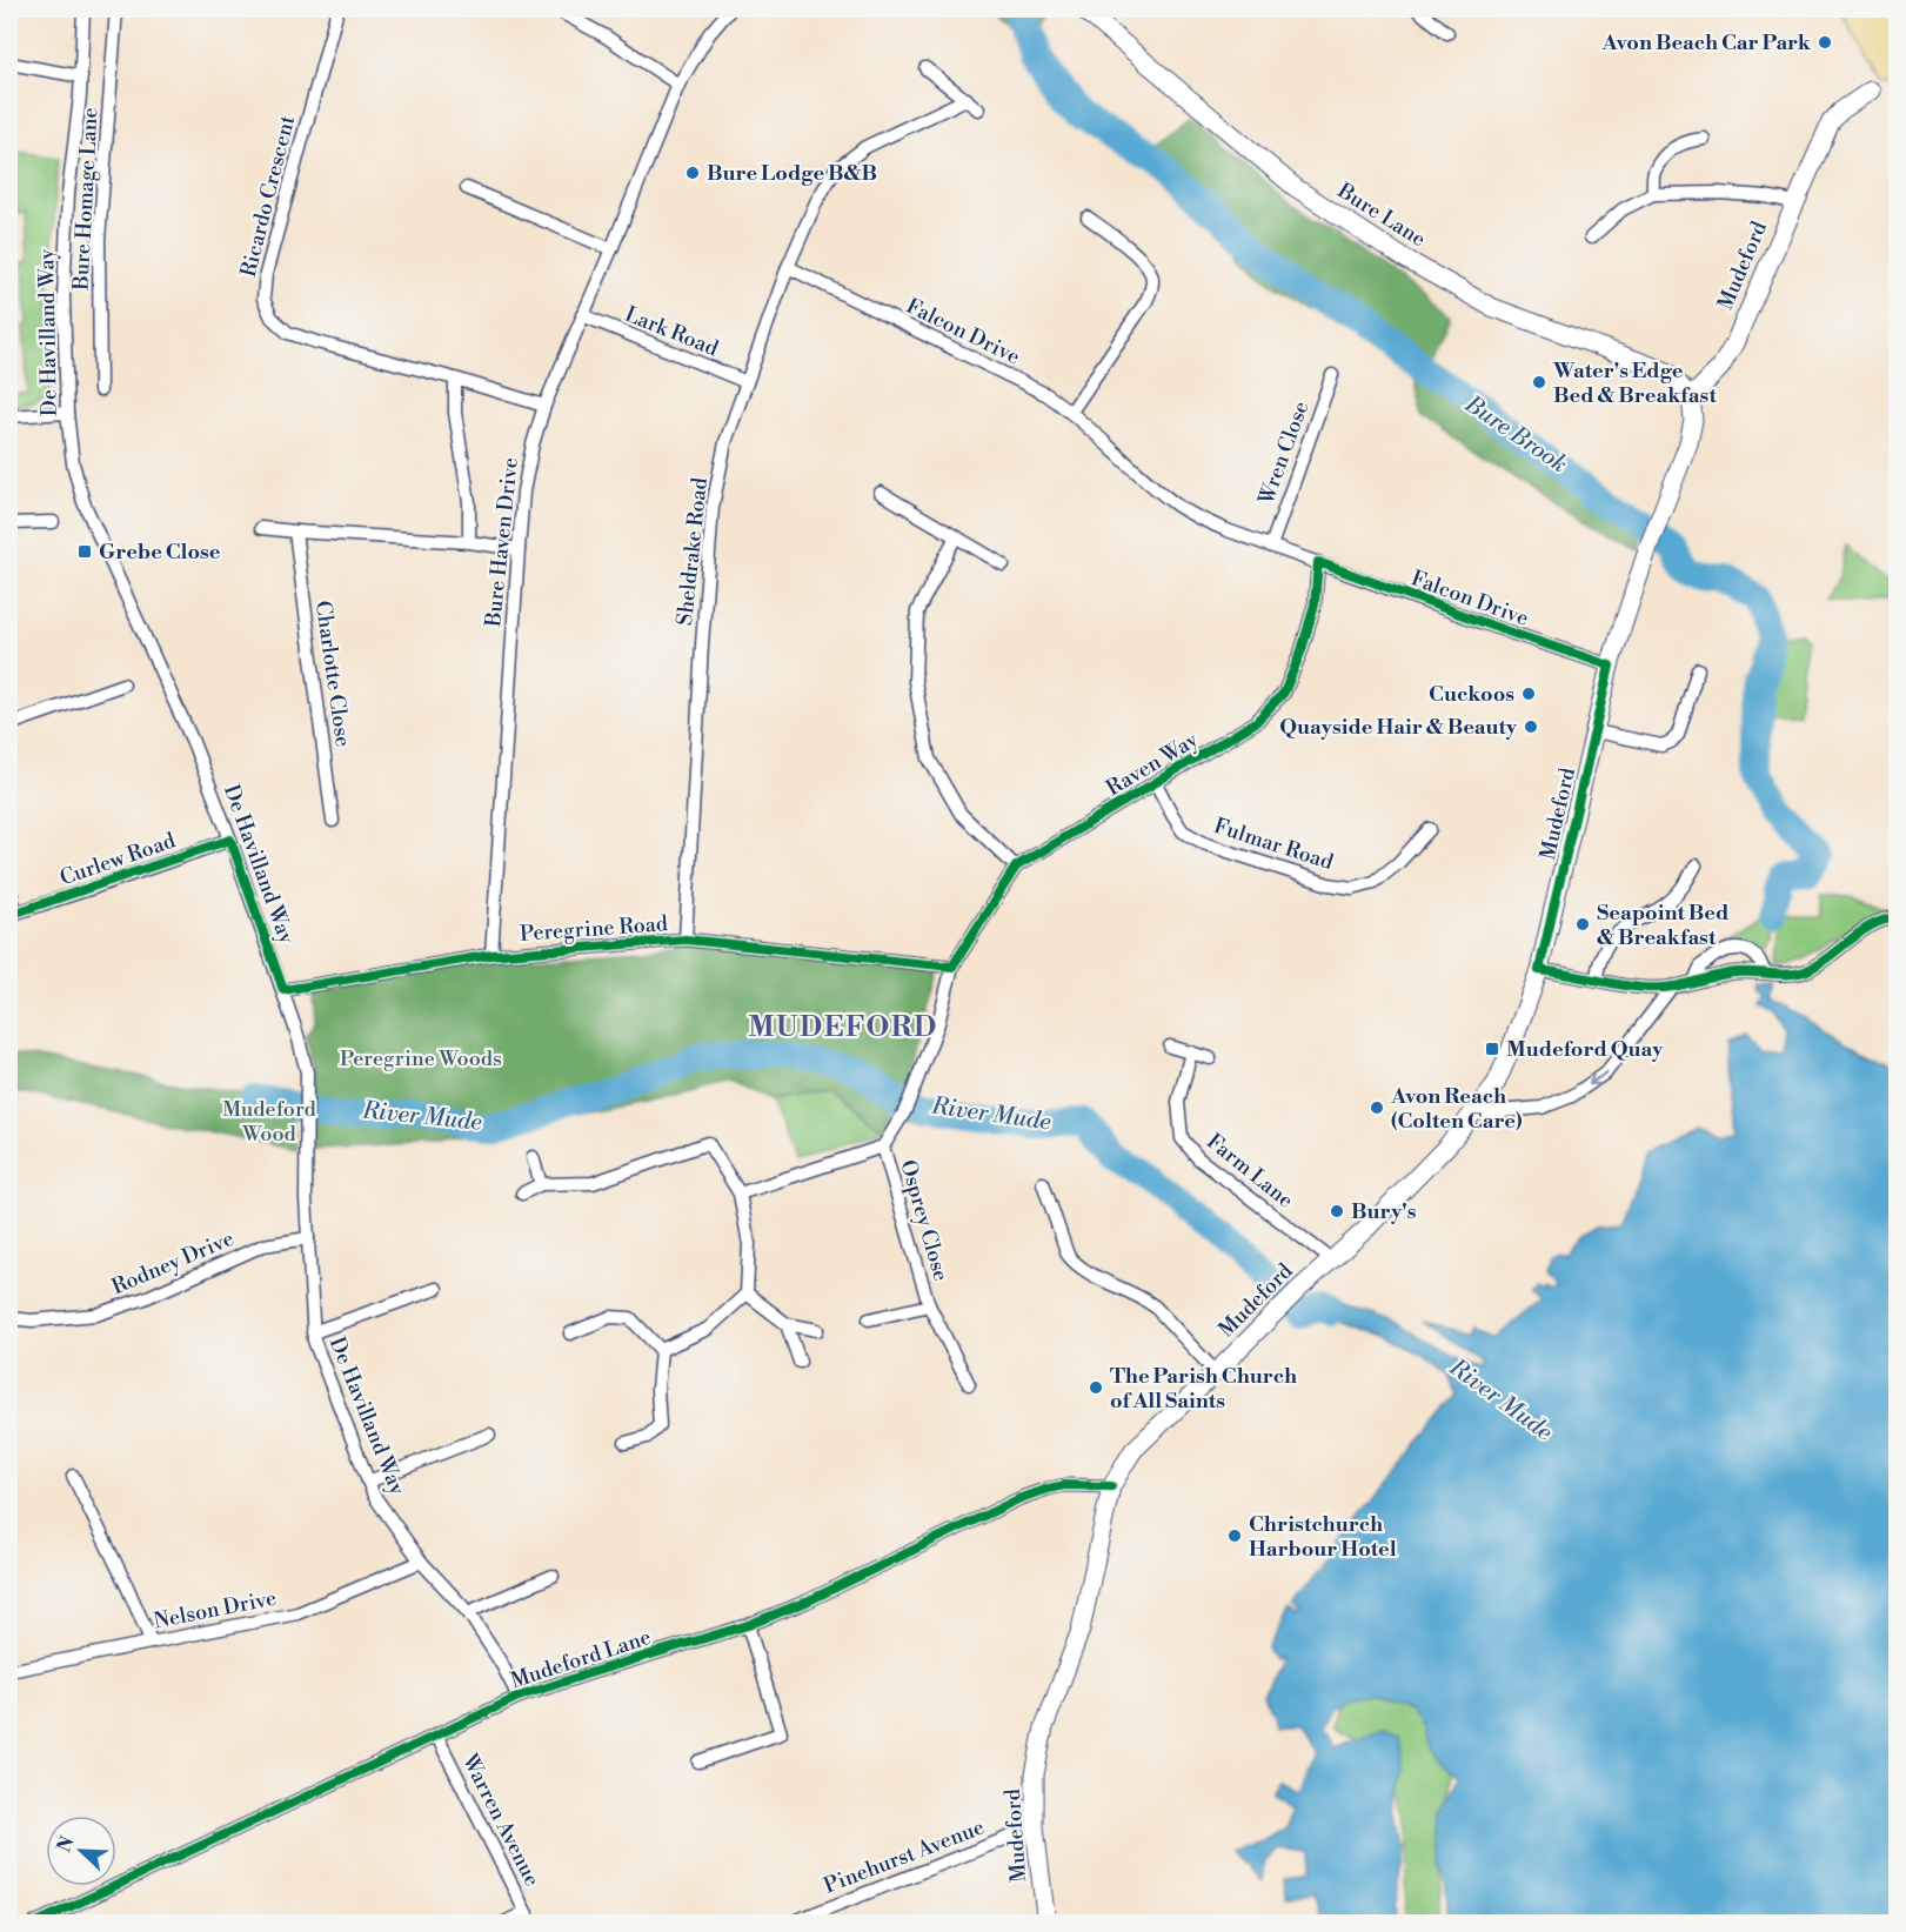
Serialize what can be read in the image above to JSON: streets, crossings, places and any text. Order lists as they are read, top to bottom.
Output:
{
  "streets": {
    "street": [
      "Ricardo Crescent",
      "Bure Homage Lane",
      "Bure Lane",
      "Mudeford",
      "Lark Road",
      "Falcon Drive",
      "De Havilland Way",
      "Wren Close",
      "Bure Haven Drive",
      "Sheldrake Road",
      "Charlotte Close",
      "Raven Way",
      "Fulmar Road",
      "Curlew Road",
      "Peregrine Road",
      "Farm Lane",
      "Osprey Close",
      "Rodney Drive",
      "Nelson Drive",
      "Mudeford Lane",
      "Warren Avenue",
      "Pinehurst Avenue"
    ]
  },
  "crossings": [
    ["Ricardo Crescent", "Bure Haven Drive"],
    ["Bure Lane", "Mudeford"],
    ["Mudeford", "Falcon Drive"],
    ["Mudeford", "Farm Lane"],
    ["Mudeford", "Mudeford Lane"],
    ["Mudeford", "Pinehurst Avenue"],
    ["Lark Road", "Bure Haven Drive"],
    ["Lark Road", "Sheldrake Road"],
    ["Falcon Drive", "Wren Close"],
    ["Falcon Drive", "Sheldrake Road"],
    ["Falcon Drive", "Raven Way"],
    ["De Havilland Way", "Curlew Road"],
    ["De Havilland Way", "Peregrine Road"],
    ["De Havilland Way", "Rodney Drive"],
    ["De Havilland Way", "Nelson Drive"],
    ["De Havilland Way", "Mudeford Lane"],
    ["Bure Haven Drive", "Peregrine Road"],
    ["Sheldrake Road", "Peregrine Road"],
    ["Raven Way", "Fulmar Road"],
    ["Raven Way", "Peregrine Road"],
    ["Raven Way", "Osprey Close"],
    ["Mudeford Lane", "Warren Avenue"]
  ],
  "districts": ["MUDEFORD"],
  "water": ["Bure Brook", "River Mude"],
  "parks": ["Peregrine Woods", "Mudeford Wood"],
  "places": {
    "other": [
      "Avon Beach Car Park",
      "Bure Lodge B&B",
      "Water's Edge Bed & Breakfast",
      "Cuckoos",
      "Quayside Hair & Beauty",
      "Seapoint Bed & Breakfast",
      "Avon Reach (Colten Care)",
      "Bury's",
      "The Parish Church of All Saints",
      "Christchurch Harbour Hotel"
    ],
    "transit": ["Grebe Close", "Mudeford Quay"]
  },
  "north": "top left"
}
